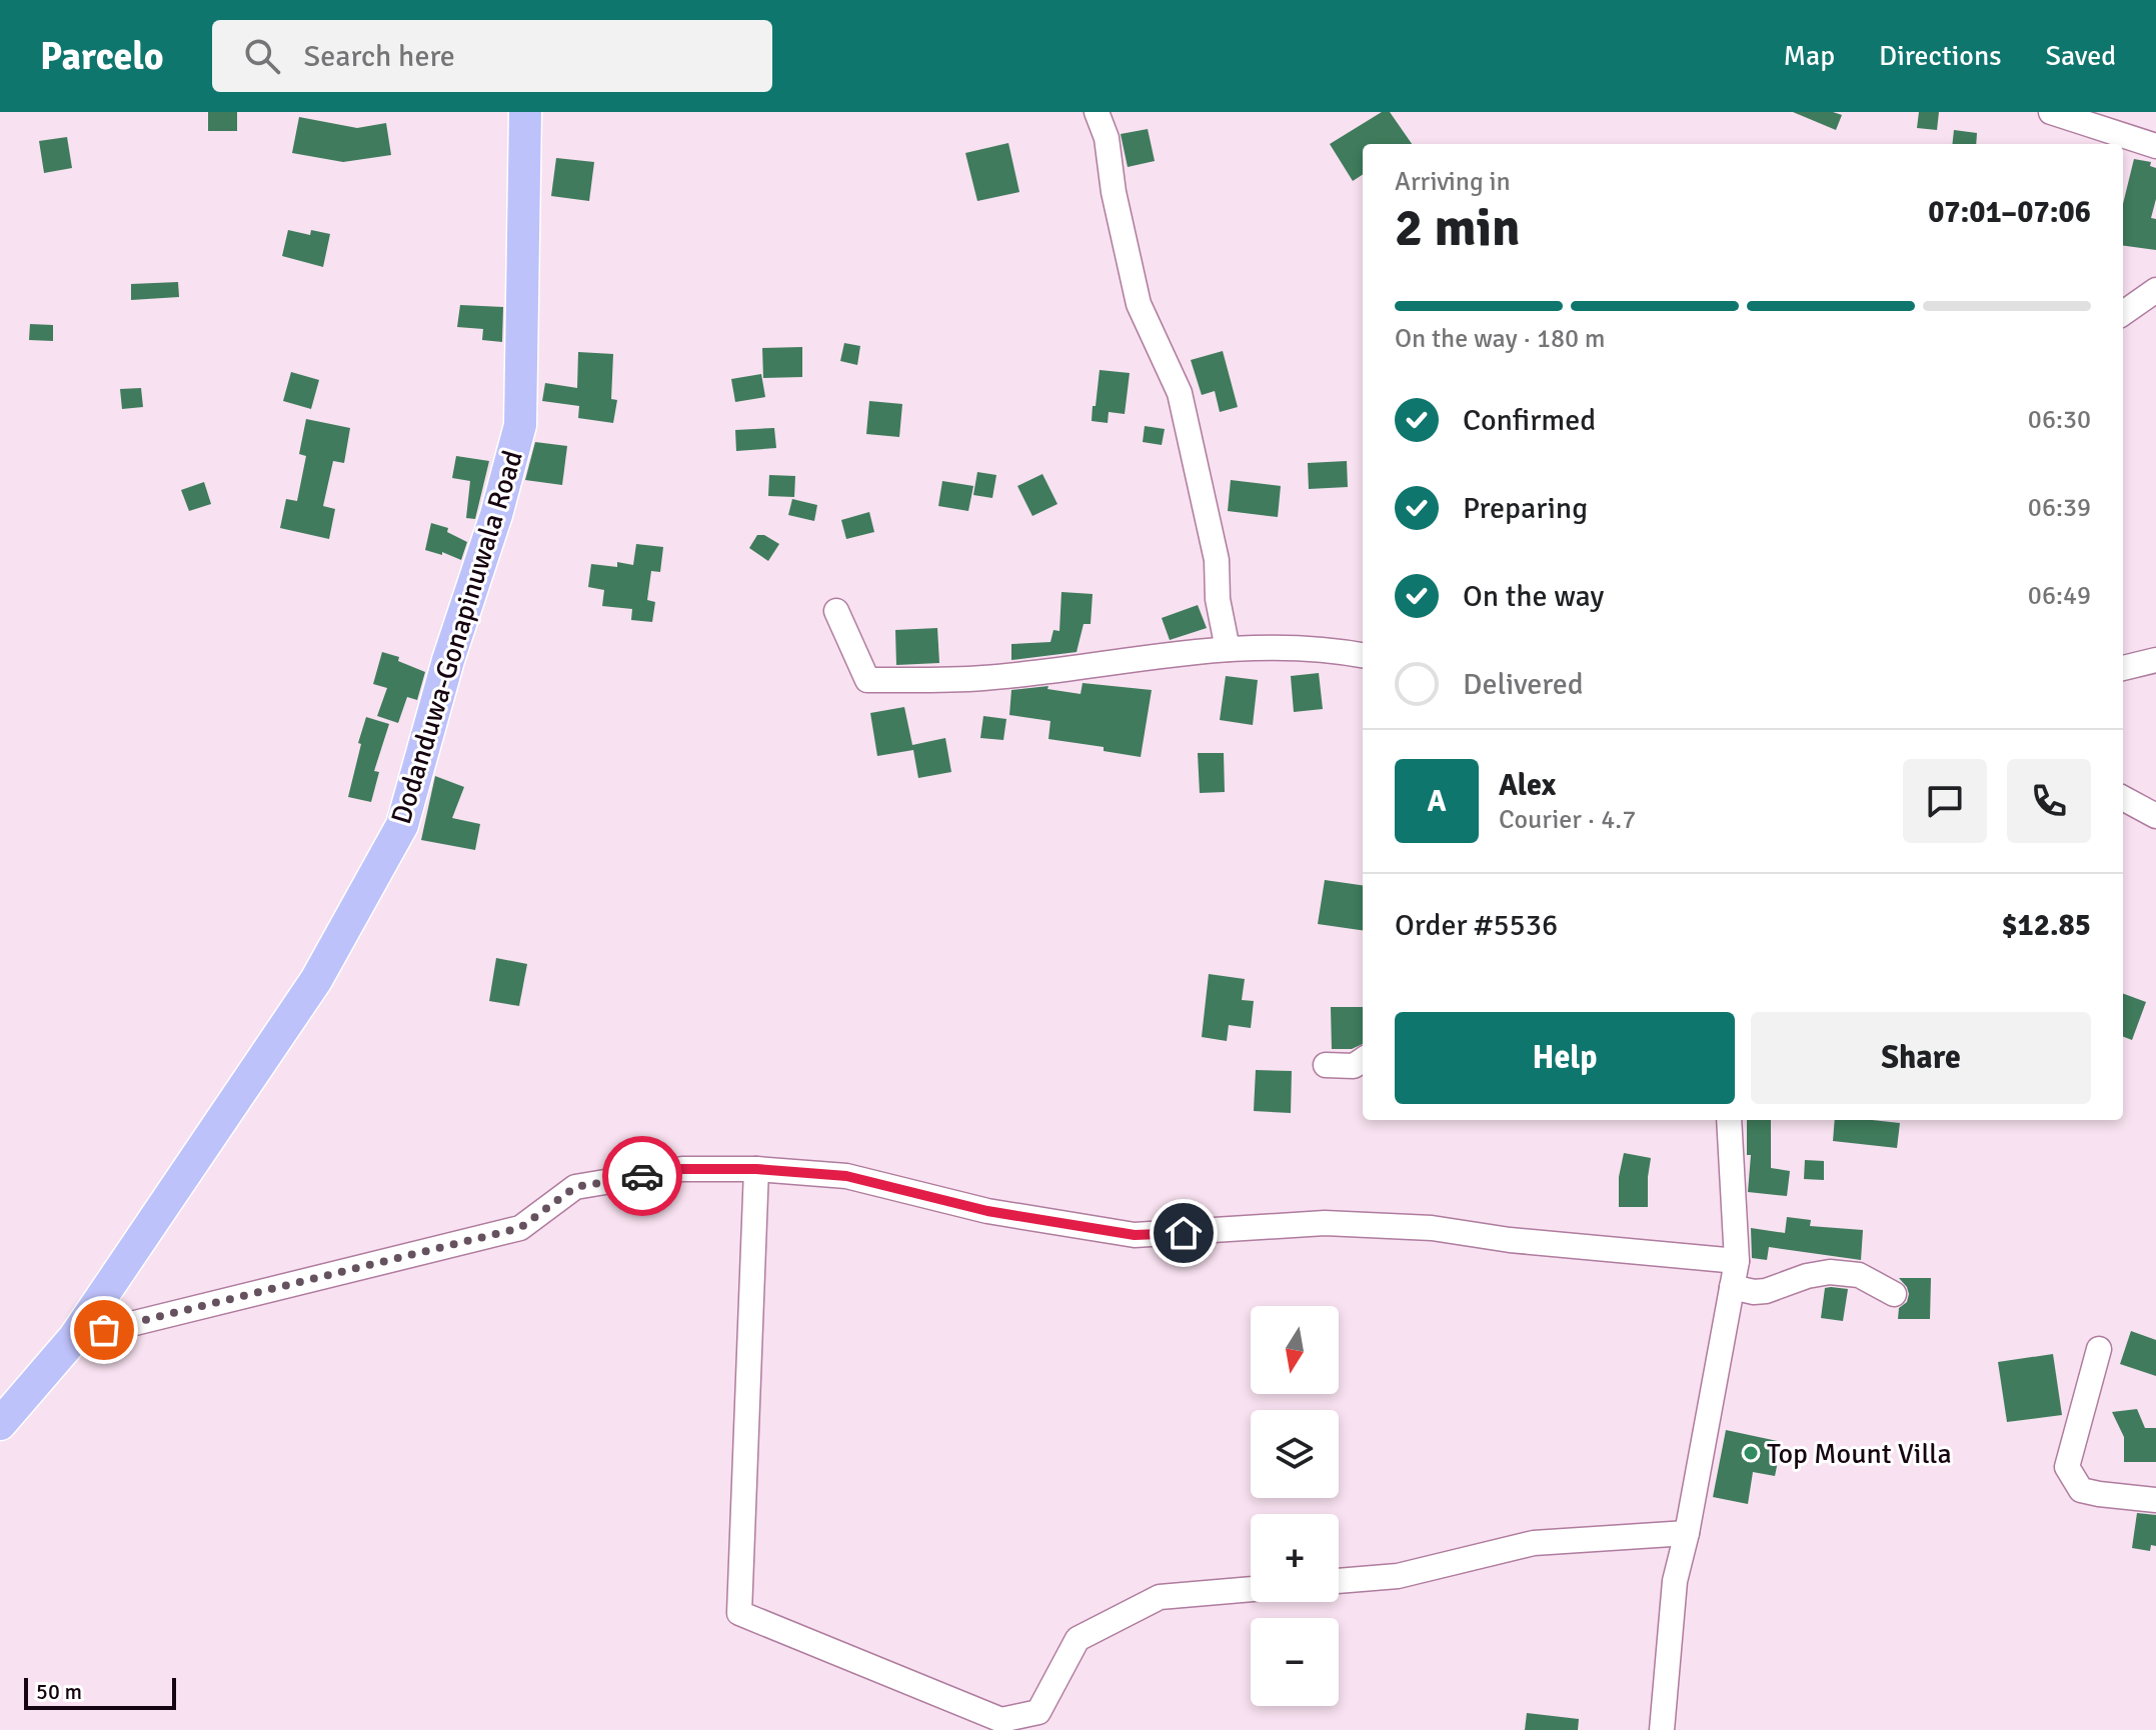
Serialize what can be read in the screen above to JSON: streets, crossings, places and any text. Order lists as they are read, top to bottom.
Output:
{
  "streets": {
    "main road": ["Dodanduwa-Gonapinuwala Road"]
  },
  "places": ["Top Mount Villa"],
  "scale_bar": "50 m",
  "north": "bottom",
  "page": {
    "header": "Parcelo",
    "search": "Search here",
    "nav": ["Map", "Directions", "Saved"],
    "heading": ["2 min", "Arriving in", "07:01–07:06"],
    "panel": [
      "Alex",
      "Courier · 4.7",
      "Order #5536",
      "$12.85"
    ],
    "bar": "On the way · 180 m",
    "list": [
      ["Confirmed", "06:30"],
      ["Preparing", "06:39"],
      ["On the way", "06:49"],
      "Delivered"
    ],
    "round": "A",
    "buttons": ["Help", "Share"],
    "map_buttons": ["+", "−"],
    "scale": "50 m"
  }
}
